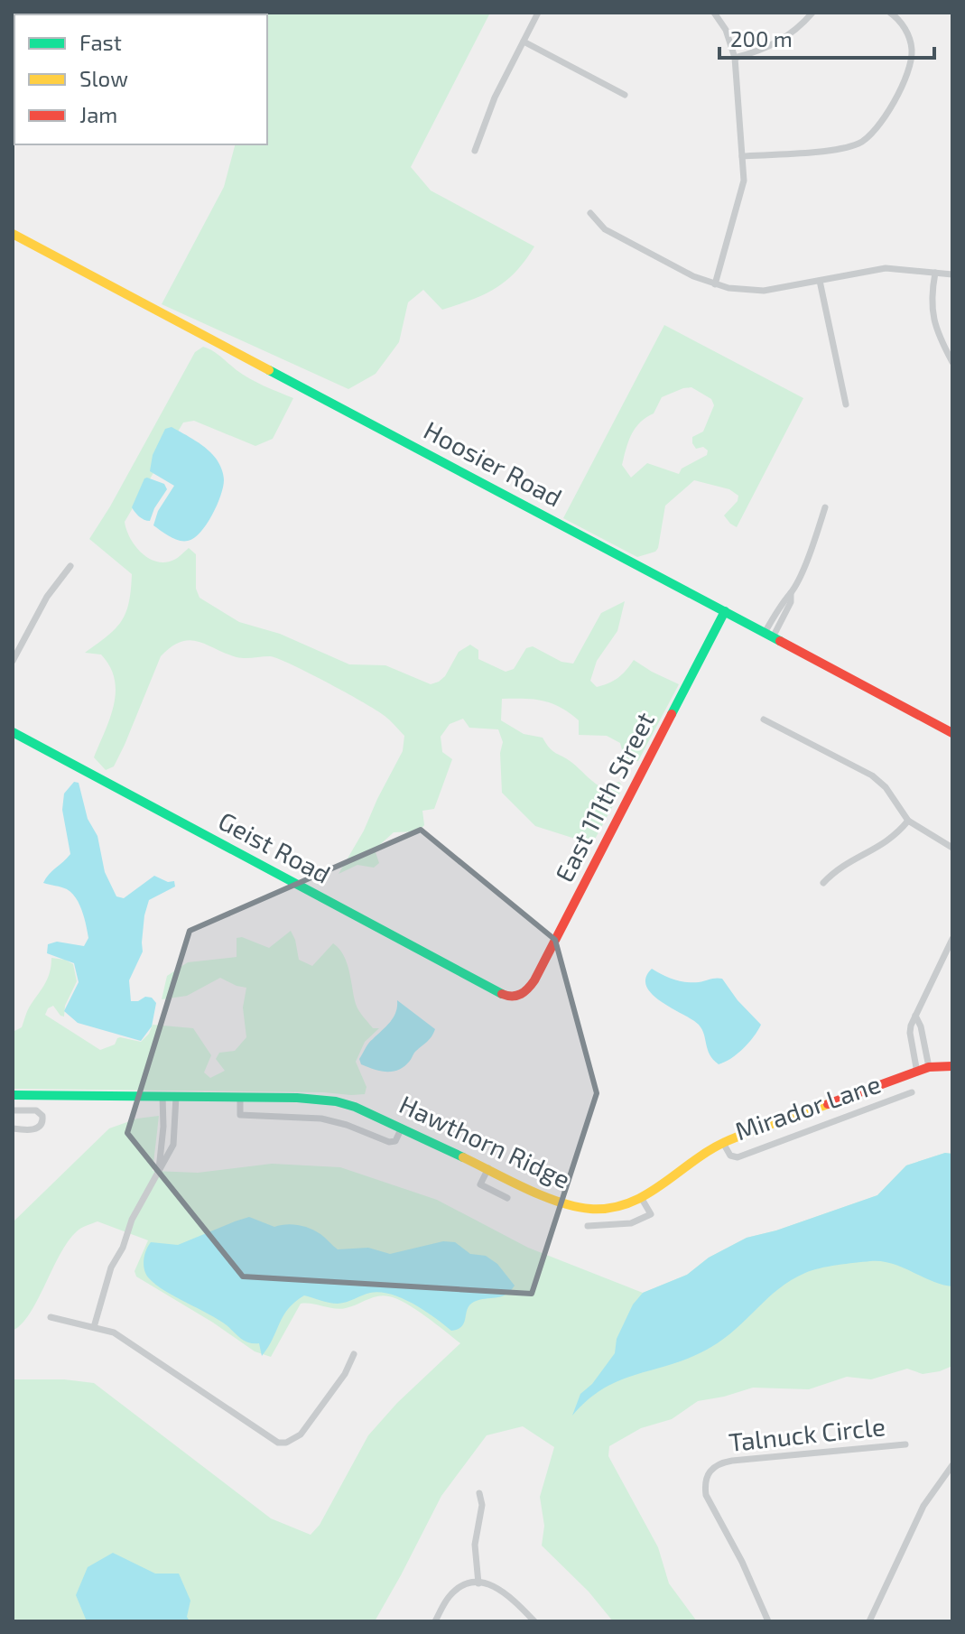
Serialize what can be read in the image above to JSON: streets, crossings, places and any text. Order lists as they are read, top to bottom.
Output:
{
  "streets": {
    "street": [
      "Hoosier Road",
      "East 111th Street",
      "Geist Road",
      "Mirador Lane",
      "Hawthorn Ridge",
      "Talnuck Circle"
    ]
  },
  "crossings": [
    ["Hoosier Road", "East 111th Street"],
    ["East 111th Street", "Geist Road"],
    ["Mirador Lane", "Hawthorn Ridge"]
  ],
  "legend": ["Fast", "Slow", "Jam"],
  "scale_bar": "200 m"
}
